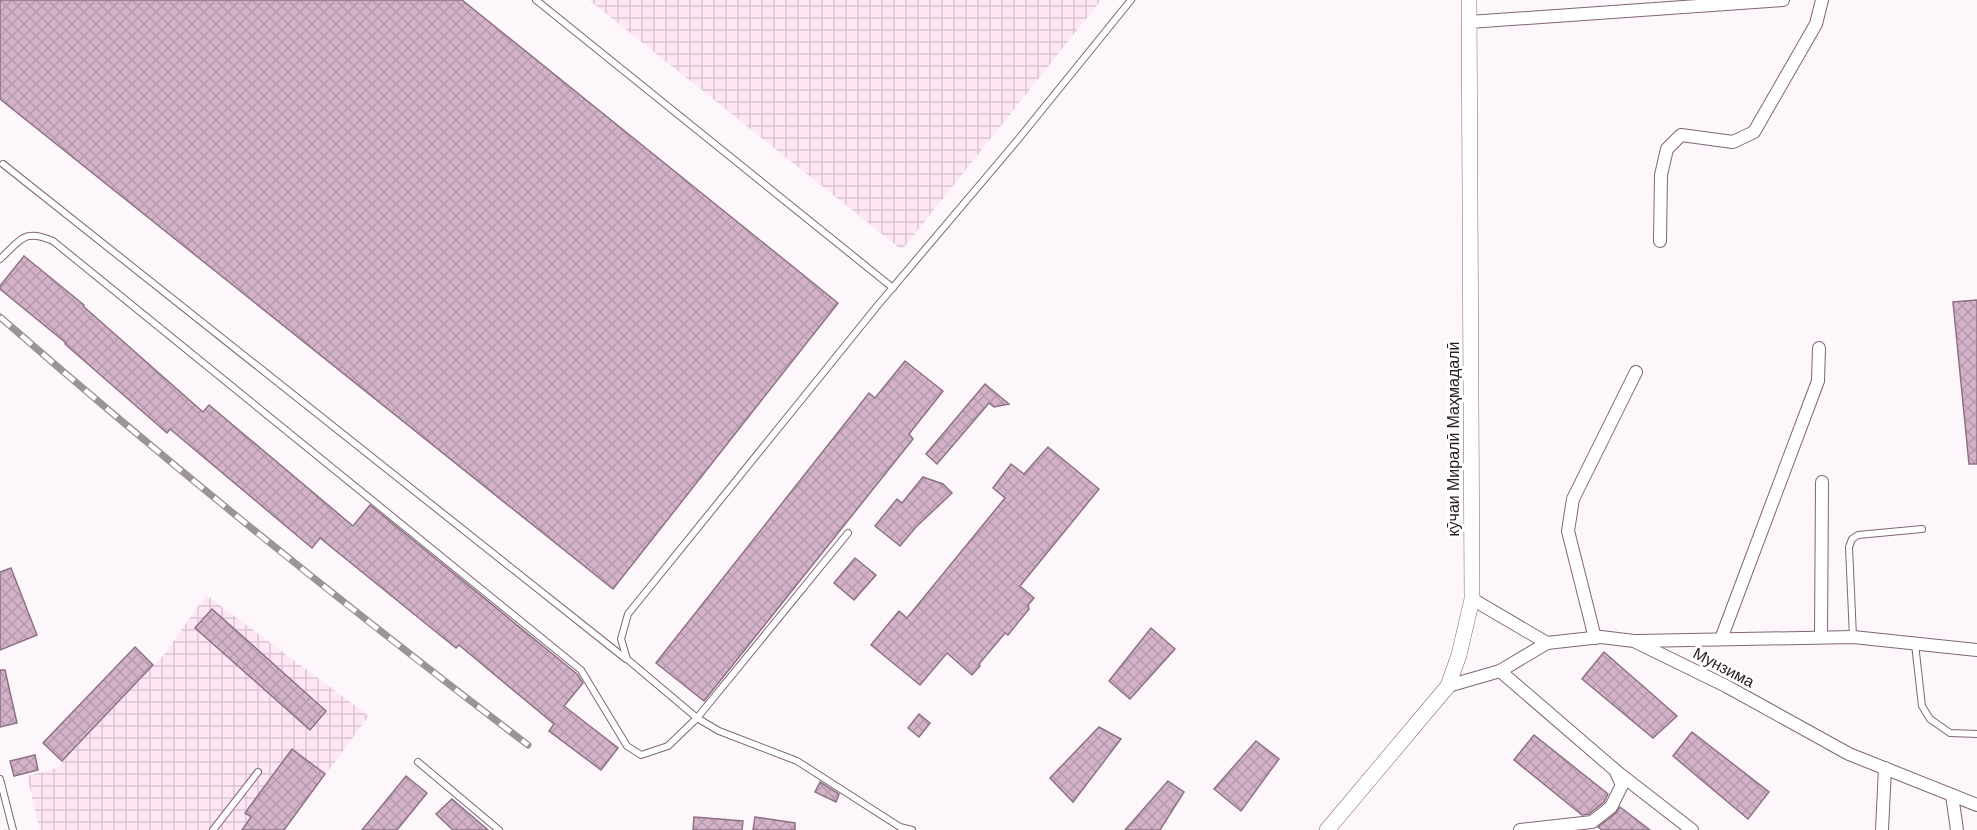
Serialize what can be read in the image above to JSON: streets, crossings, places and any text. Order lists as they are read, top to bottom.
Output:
{
  "streets": {
    "street": ["кӯчаи Миралӣ Маҳмадалӣ", "Мунзима"]
  },
  "crossings": [
    ["кӯчаи Миралӣ Маҳмадалӣ", "Мунзима"]
  ]
}
